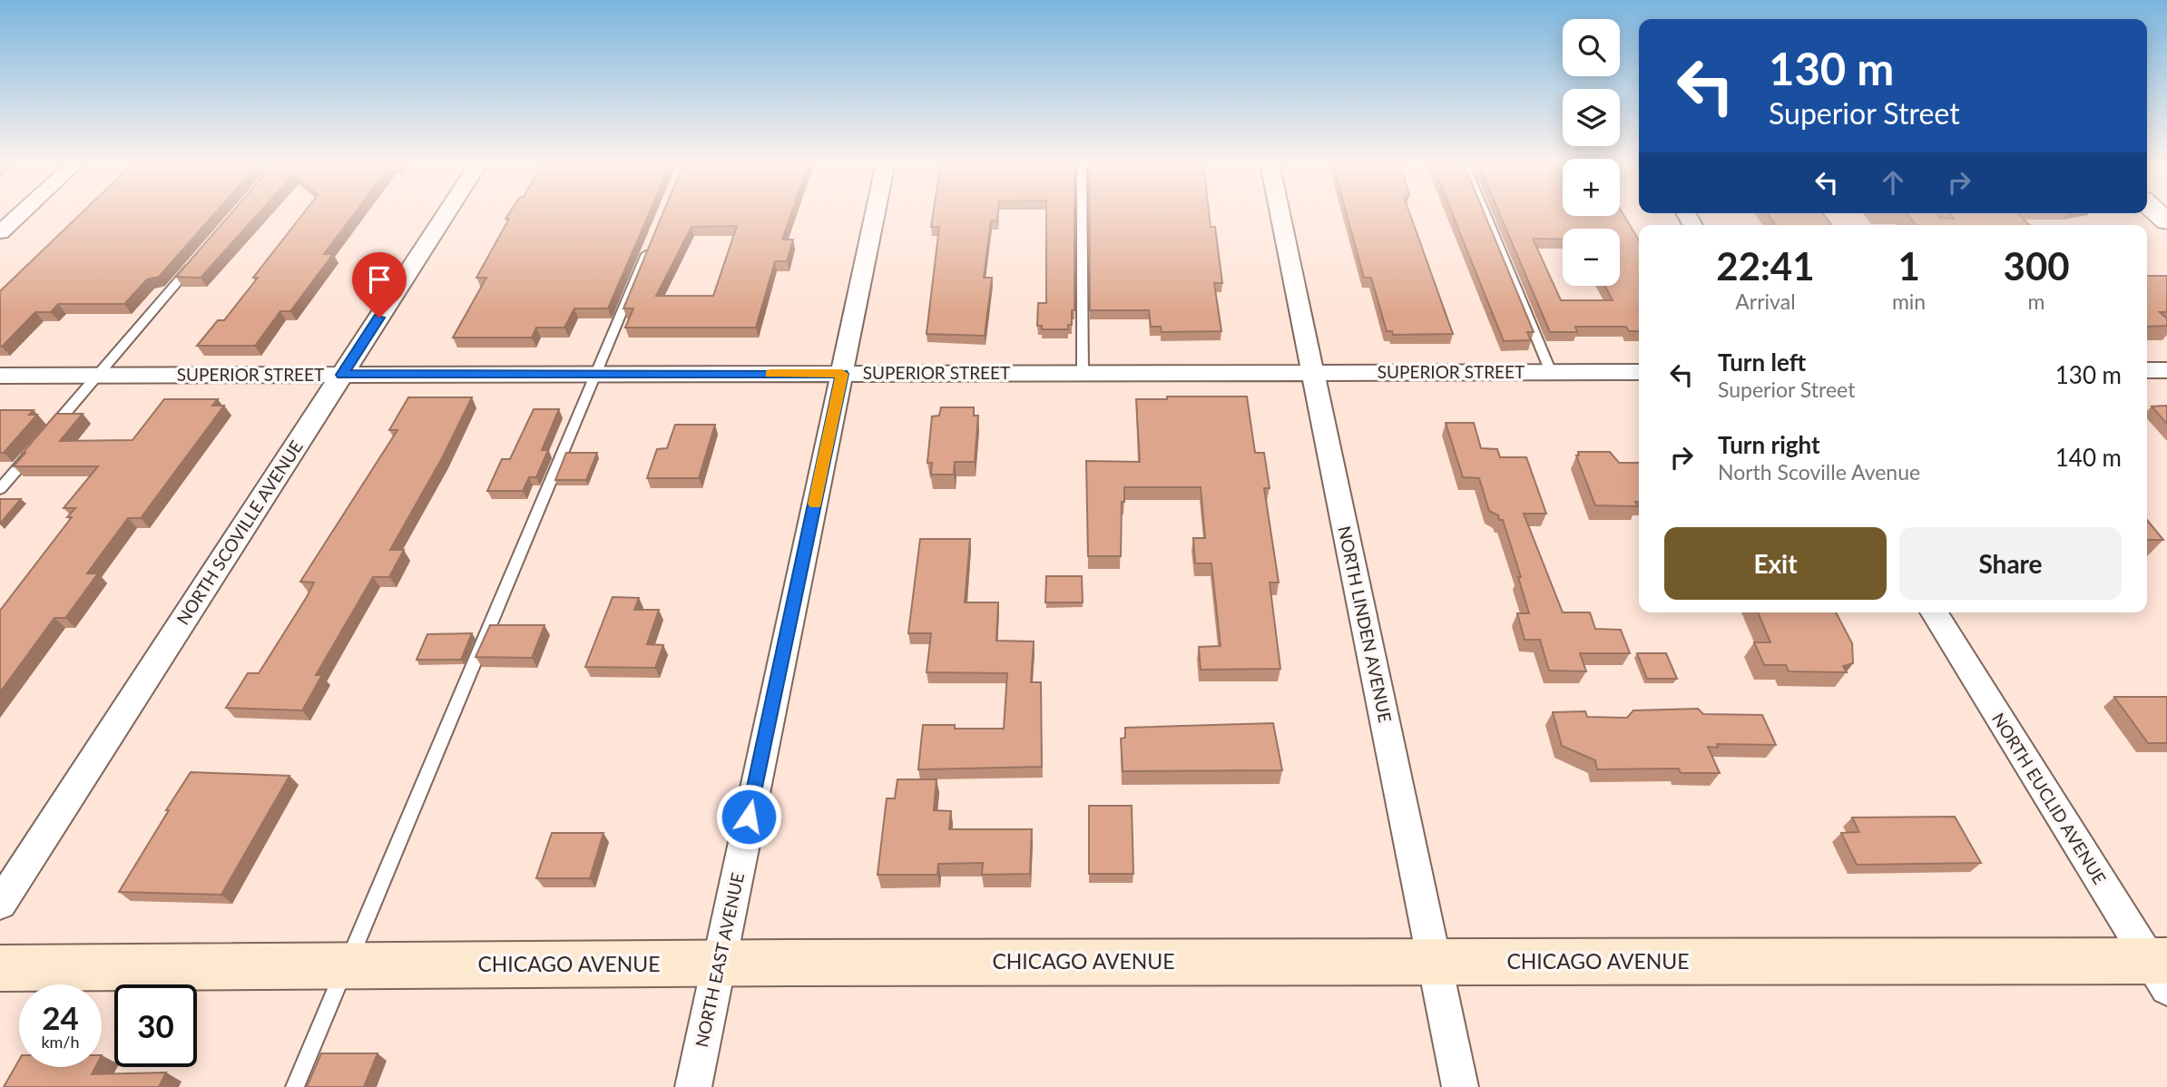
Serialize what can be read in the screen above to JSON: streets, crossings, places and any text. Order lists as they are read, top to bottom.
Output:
{
  "streets": {
    "main road": ["CHICAGO AVENUE"],
    "street": [
      "SUPERIOR STREET",
      "NORTH SCOVILLE AVENUE",
      "NORTH LINDEN AVENUE",
      "NORTH EUCLID AVENUE",
      "NORTH EAST AVENUE"
    ]
  },
  "crossings": [
    ["SUPERIOR STREET", "NORTH SCOVILLE AVENUE"],
    ["SUPERIOR STREET", "NORTH LINDEN AVENUE"],
    ["SUPERIOR STREET", "NORTH EAST AVENUE"],
    ["NORTH LINDEN AVENUE", "CHICAGO AVENUE"],
    ["NORTH EUCLID AVENUE", "CHICAGO AVENUE"],
    ["NORTH EAST AVENUE", "CHICAGO AVENUE"]
  ],
  "page": {
    "map_buttons": ["+", "−"],
    "turn": ["130 m", "Superior Street"],
    "eta": [
      "22:41",
      "Arrival",
      "1",
      "min",
      "300",
      "m"
    ],
    "list": [
      {
        "name": "Turn left",
        "note": "Superior Street",
        "value": "130 m"
      },
      {
        "name": "Turn right",
        "note": "North Scoville Avenue",
        "value": "140 m"
      }
    ],
    "buttons": ["Exit", "Share"],
    "speed": "24 km/h",
    "limit": "30"
  }
}
